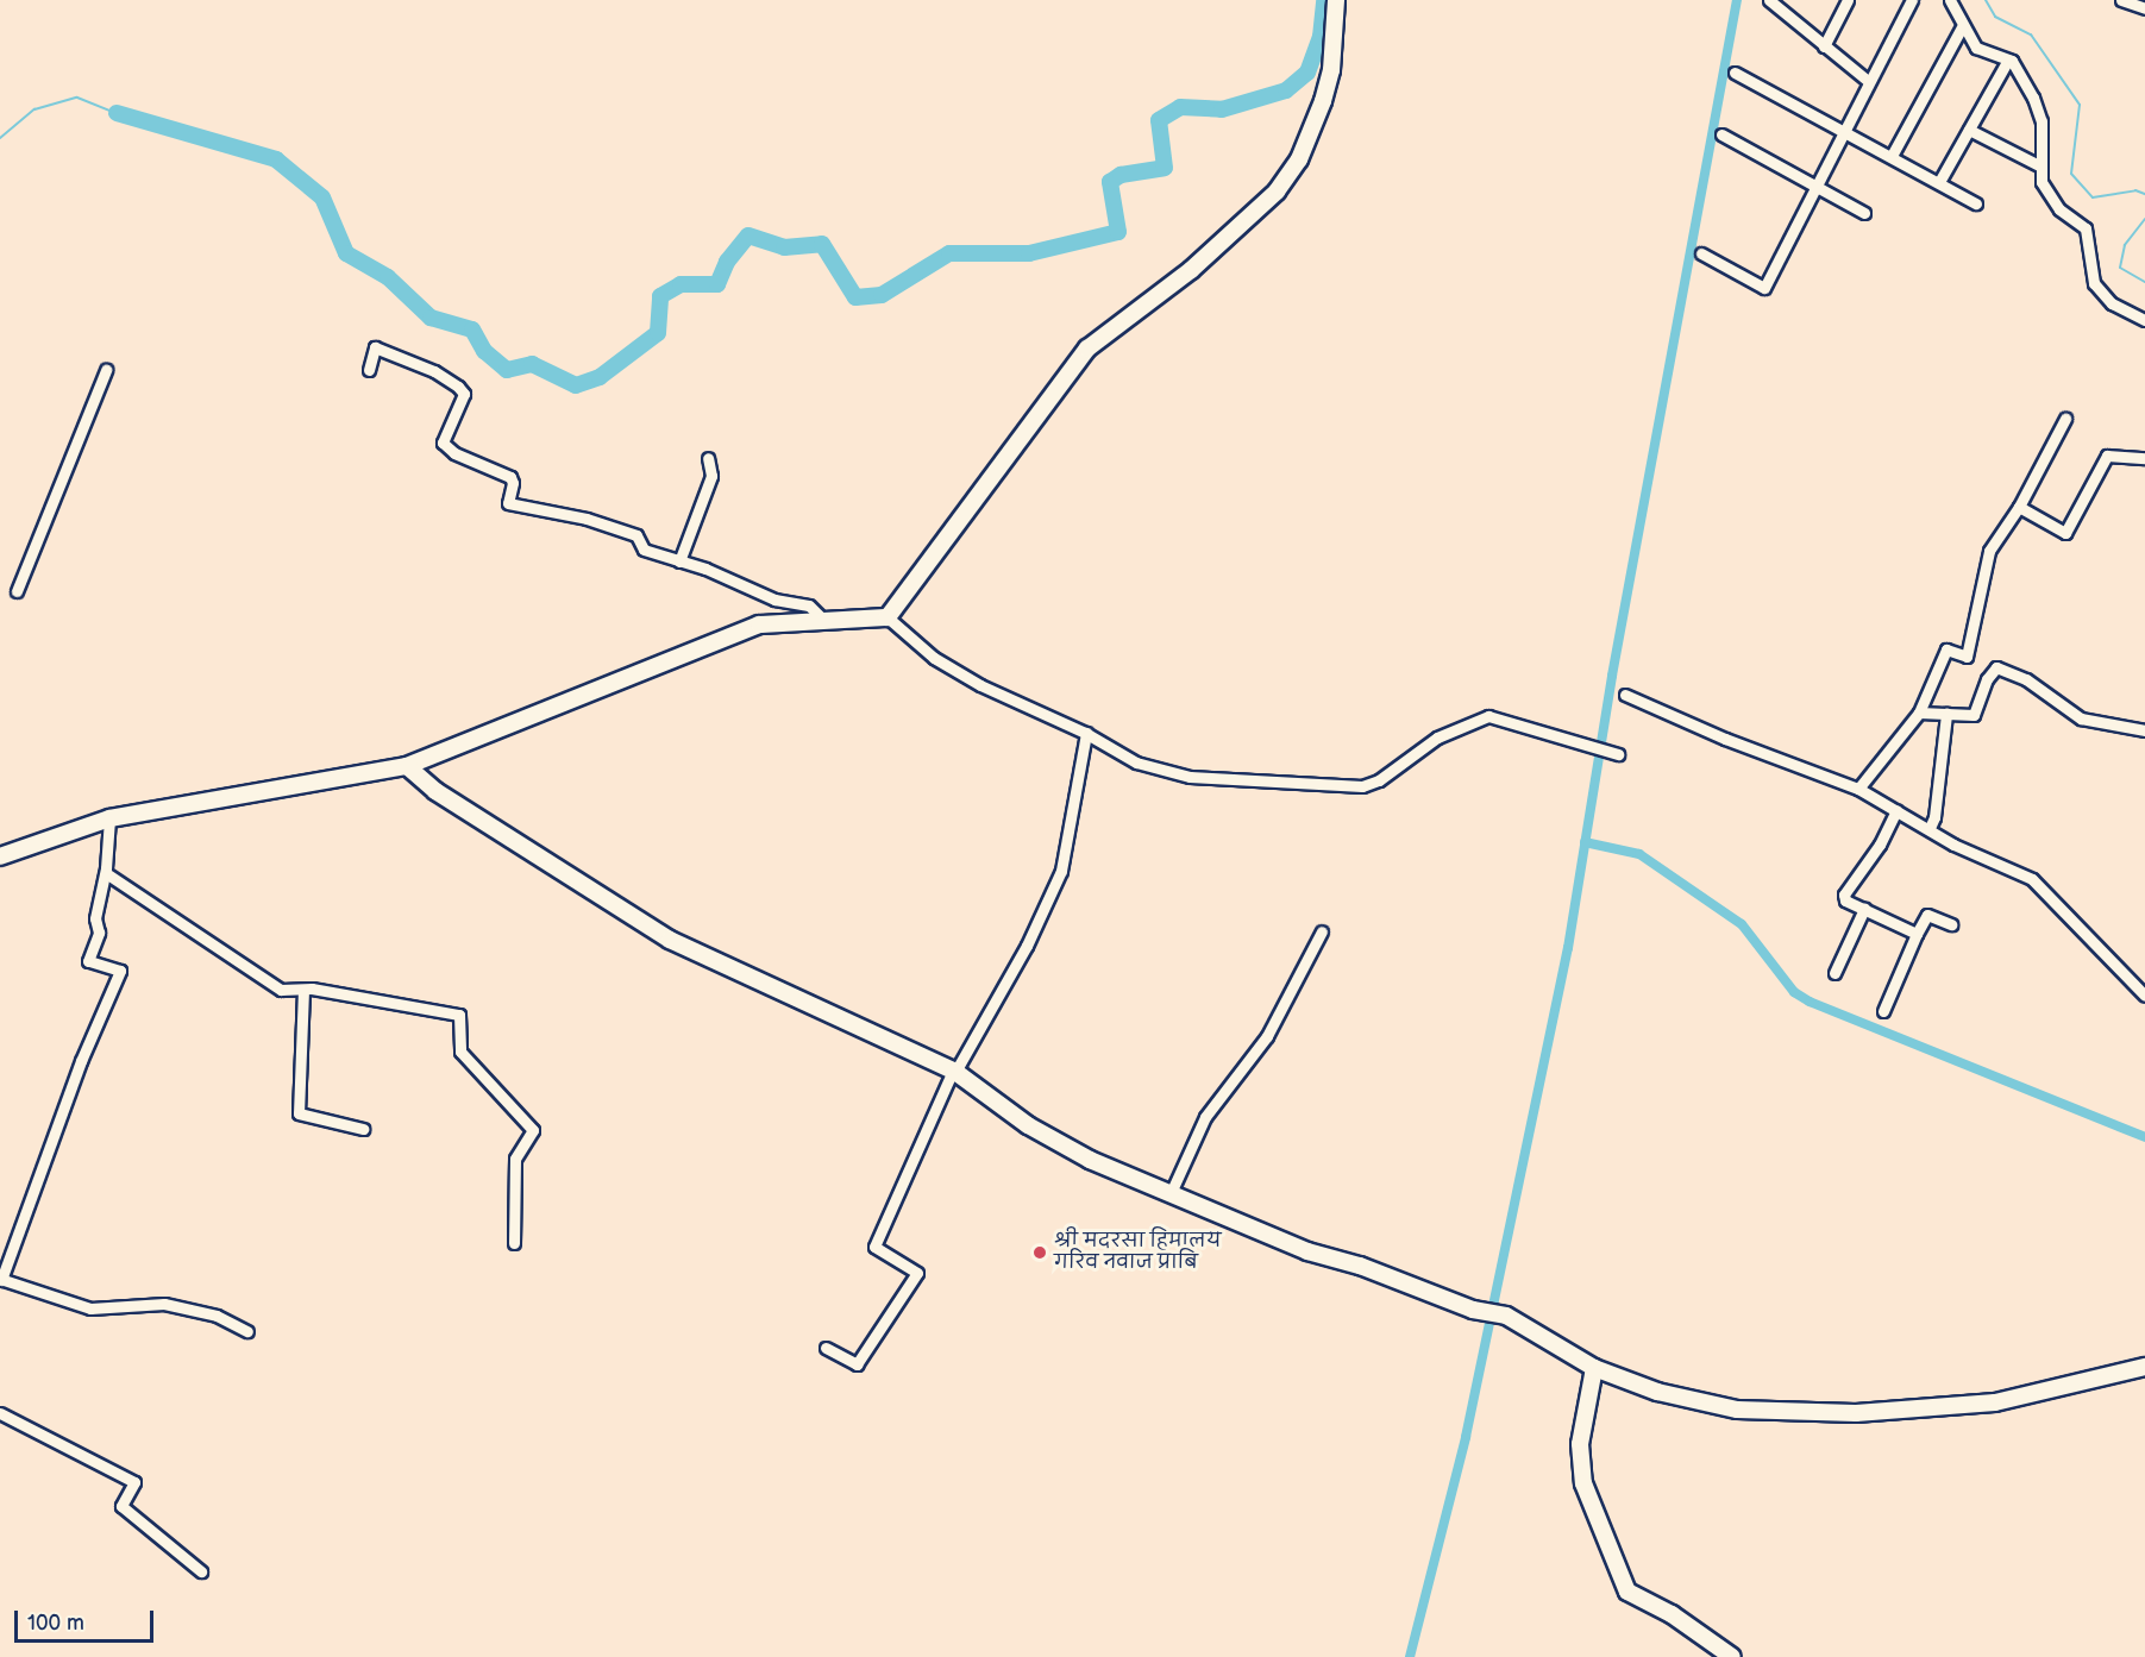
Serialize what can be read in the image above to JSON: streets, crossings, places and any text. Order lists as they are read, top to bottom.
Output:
{
  "places": ["श्री मदरसा हिमालय गरिव नवाज प्राबि"],
  "scale_bar": "100 m"
}
